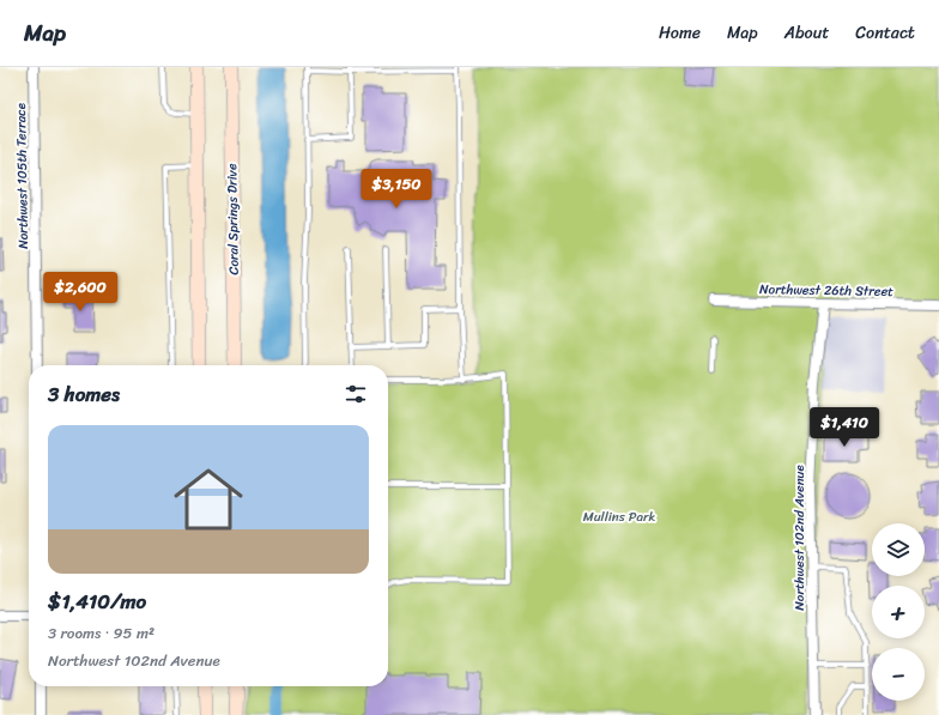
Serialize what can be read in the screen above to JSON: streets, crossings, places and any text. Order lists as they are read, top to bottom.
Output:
{
  "streets": {
    "main road": ["Coral Springs Drive"],
    "street": ["Northwest 105th Terrace", "Northwest 26th Street", "Northwest 102nd Avenue"]
  },
  "crossings": [
    ["Northwest 26th Street", "Northwest 102nd Avenue"]
  ],
  "parks": ["Mullins Park"],
  "page": {
    "header": "Map",
    "nav": [
      "Home",
      "Map",
      "About",
      "Contact"
    ],
    "price": ["$3,150", "$2,600", "$1,410"],
    "heading": "3 homes",
    "list": [
      {
        "name": "$1,410/mo",
        "note": "3 rooms · 95 m² · Northwest 102nd Avenue"
      }
    ],
    "map_buttons": ["+", "−"]
  }
}
